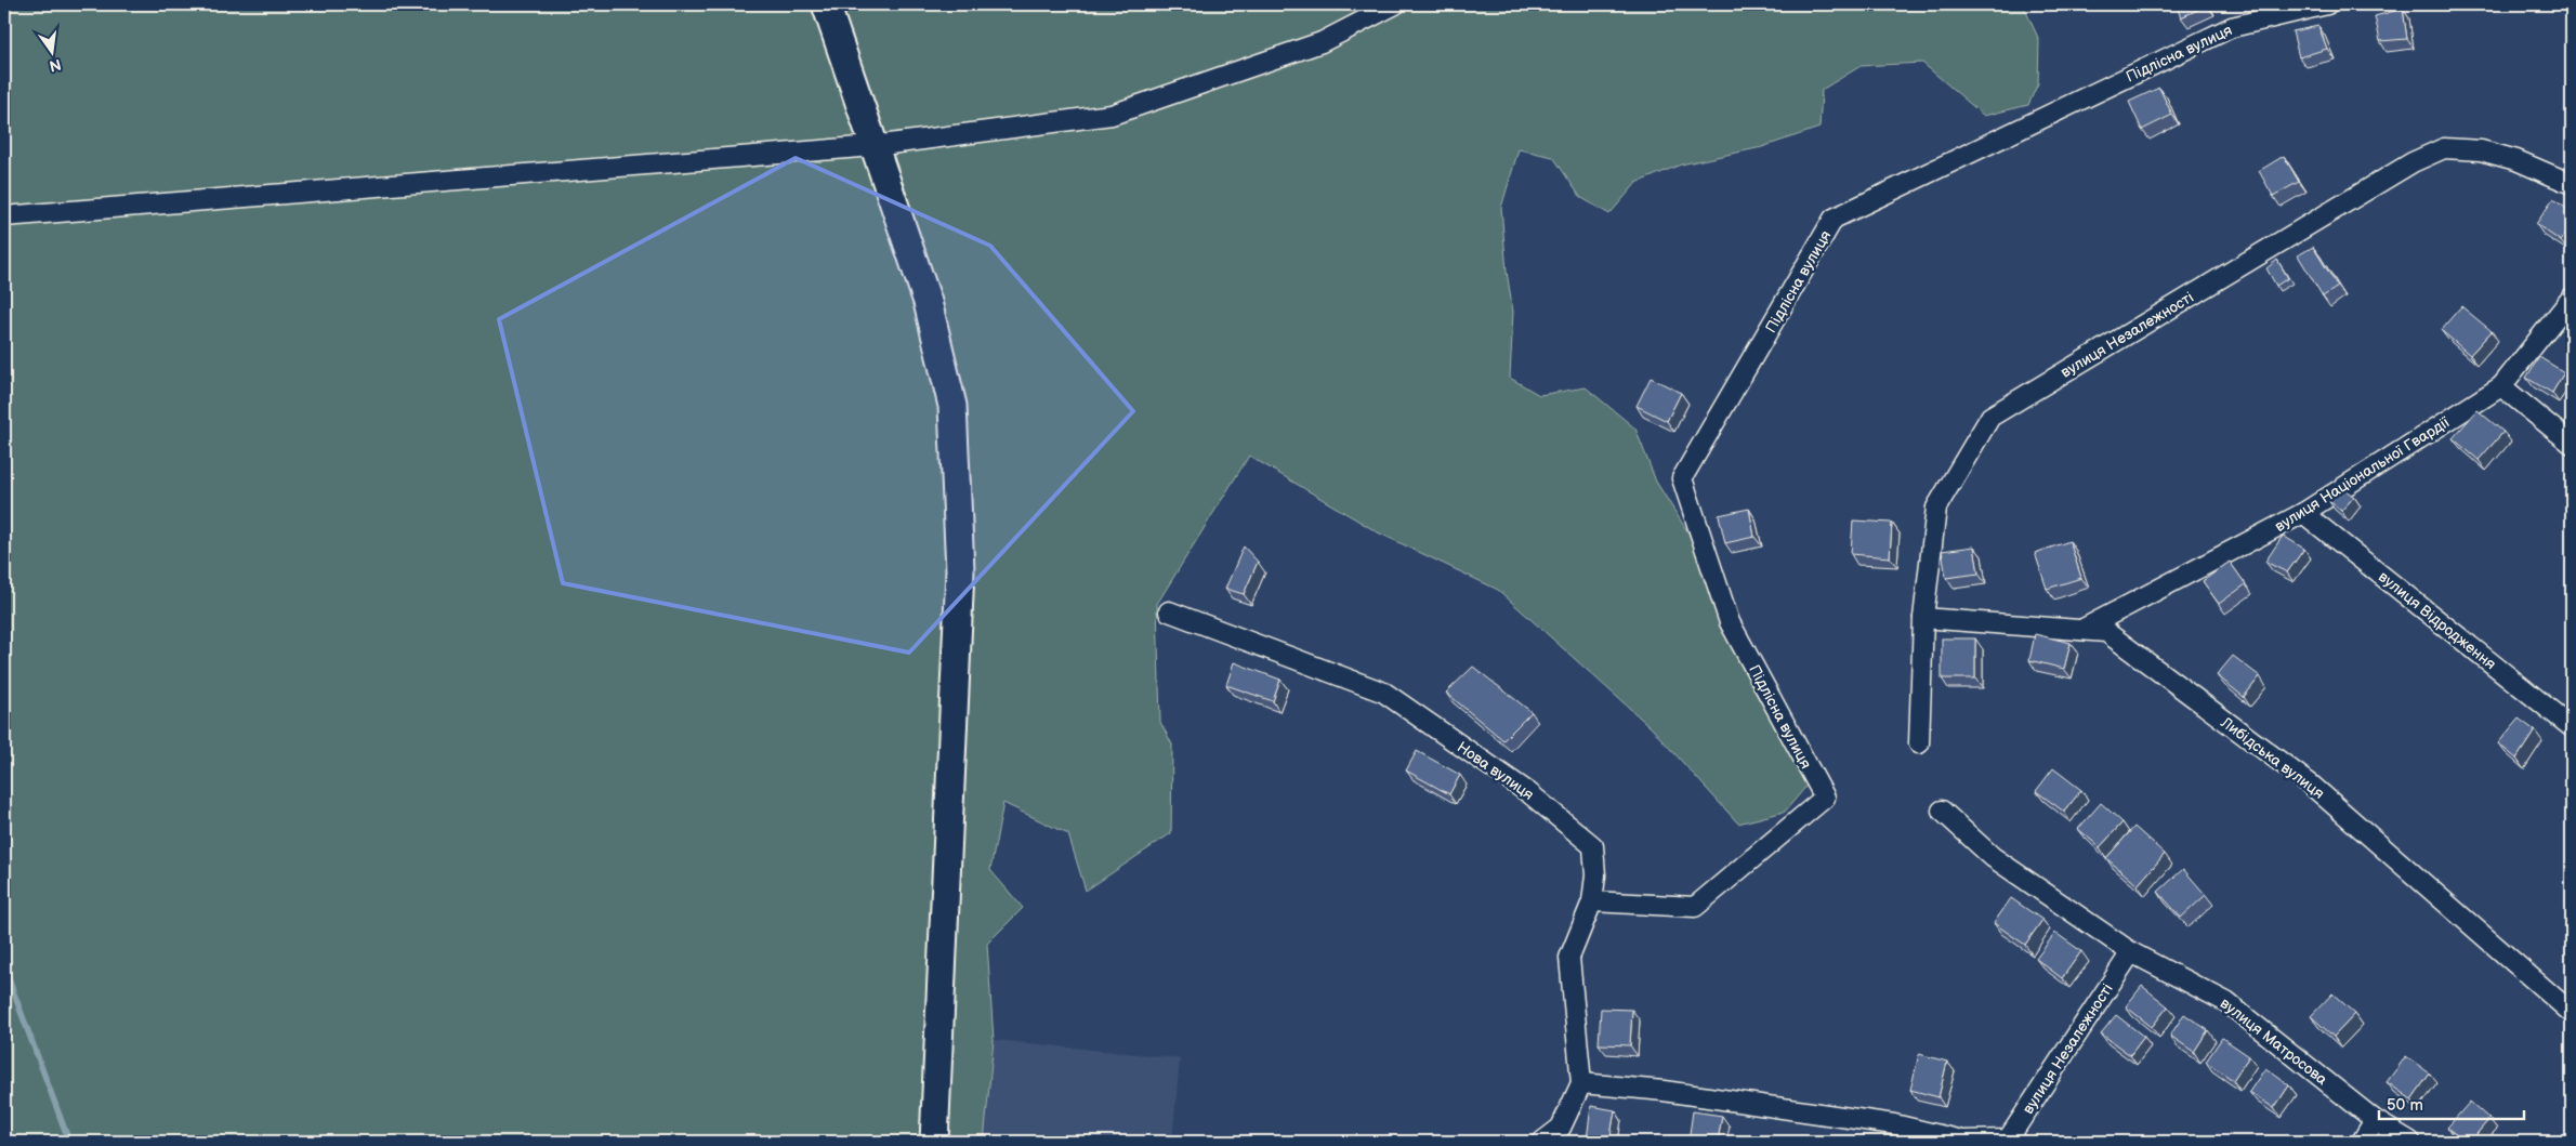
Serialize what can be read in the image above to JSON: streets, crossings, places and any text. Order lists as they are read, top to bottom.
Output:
{
  "streets": {
    "street": [
      "Підлісна вулиця",
      "вулиця Незалежності",
      "вулиця Національної Гвардії",
      "вулиця Відродження",
      "Либідська вулиця",
      "Нова вулиця",
      "вулиця Матросова"
    ]
  },
  "crossings": [
    ["Підлісна вулиця", "Нова вулиця"],
    ["вулиця Незалежності", "Либідська вулиця"],
    ["вулиця Незалежності", "Нова вулиця"],
    ["вулиця Незалежності", "вулиця Матросова"],
    ["вулиця Національної Гвардії", "вулиця Відродження"],
    ["вулиця Національної Гвардії", "Либідська вулиця"]
  ],
  "scale_bar": "50 m",
  "north": "bottom"
}
